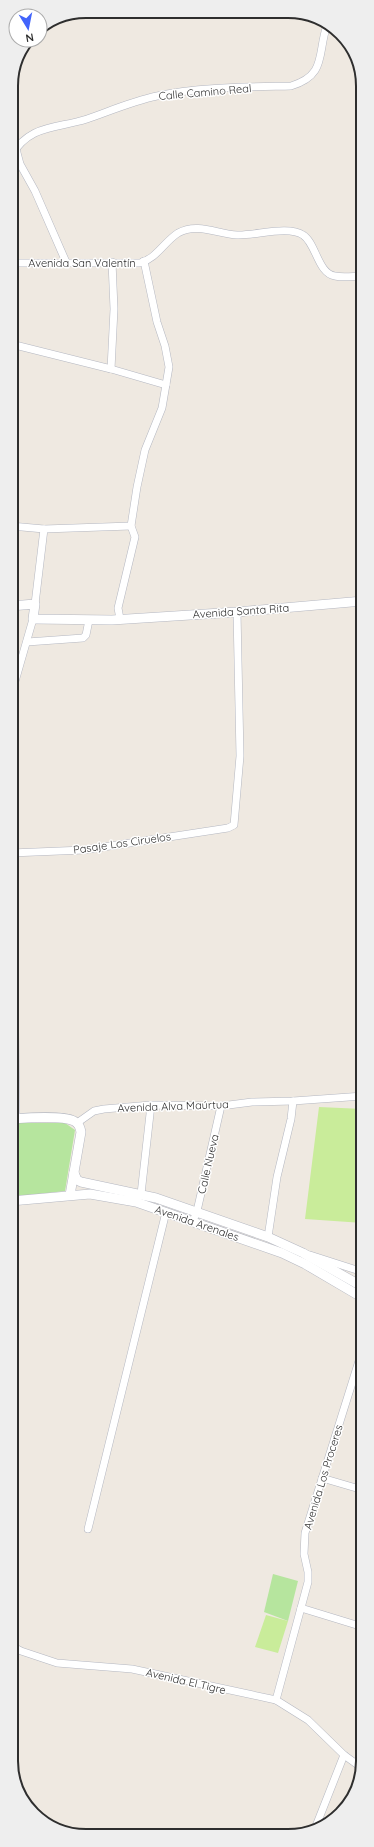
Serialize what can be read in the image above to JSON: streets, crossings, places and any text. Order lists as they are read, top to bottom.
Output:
{
  "streets": {
    "main road": ["Avenida Santa Rita", "Avenida Arenales"],
    "street": [
      "Calle Camino Real",
      "Avenida San Valentín",
      "Pasaje Los Ciruelos",
      "Avenida Alva Maúrtua",
      "Calle Nueva",
      "Avenida Los Proceres",
      "Avenida El Tigre"
    ]
  },
  "crossings": [
    ["Avenida Santa Rita", "Pasaje Los Ciruelos"],
    ["Avenida Alva Maúrtua", "Calle Nueva"],
    ["Calle Nueva", "Avenida Arenales"],
    ["Avenida Los Proceres", "Avenida El Tigre"]
  ],
  "north": "bottom"
}
